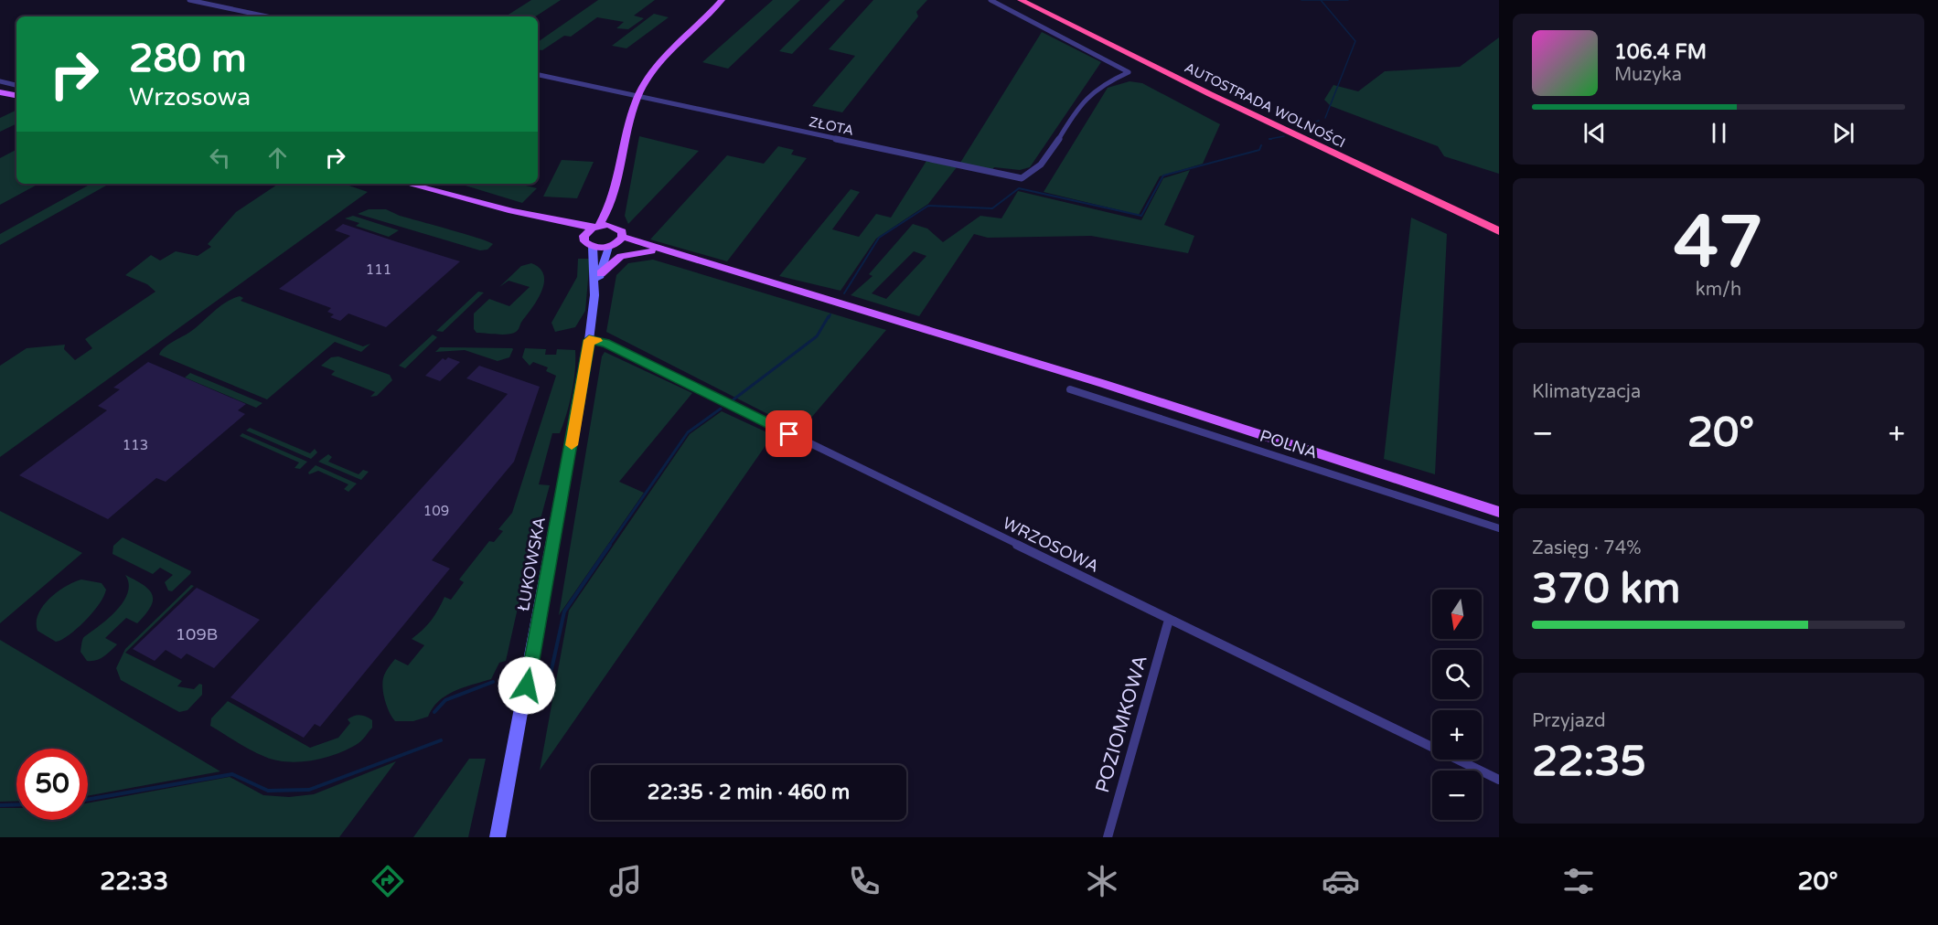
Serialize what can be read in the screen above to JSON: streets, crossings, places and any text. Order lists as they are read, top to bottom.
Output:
{
  "streets": {
    "highway": ["AUTOSTRADA WOLNOŚCI"],
    "main road": ["ŁUKOWSKA"],
    "street": [
      "ZŁOTA",
      "POLNA",
      "WRZOSOWA",
      "POZIOMKOWA"
    ]
  },
  "crossings": [
    ["WRZOSOWA", "ŁUKOWSKA"],
    ["WRZOSOWA", "POZIOMKOWA"]
  ],
  "house_numbers": [
    "111",
    "113",
    "109",
    "109B"
  ],
  "north": "bottom",
  "page": {
    "turn": ["280 m", "Wrzosowa"],
    "song": ["106.4 FM", "Muzyka"],
    "tile": [
      ["47", "km/h"],
      "Klimatyzacja",
      ["Zasięg · 74%", "370 km"],
      ["Przyjazd", "22:35"]
    ],
    "heat": ["−", "20°", "+"],
    "map_buttons": ["+", "−"],
    "limit": "50",
    "trip": "22:35 · 2 min · 460 m",
    "tabs": ["22:33", "20°"]
  }
}
